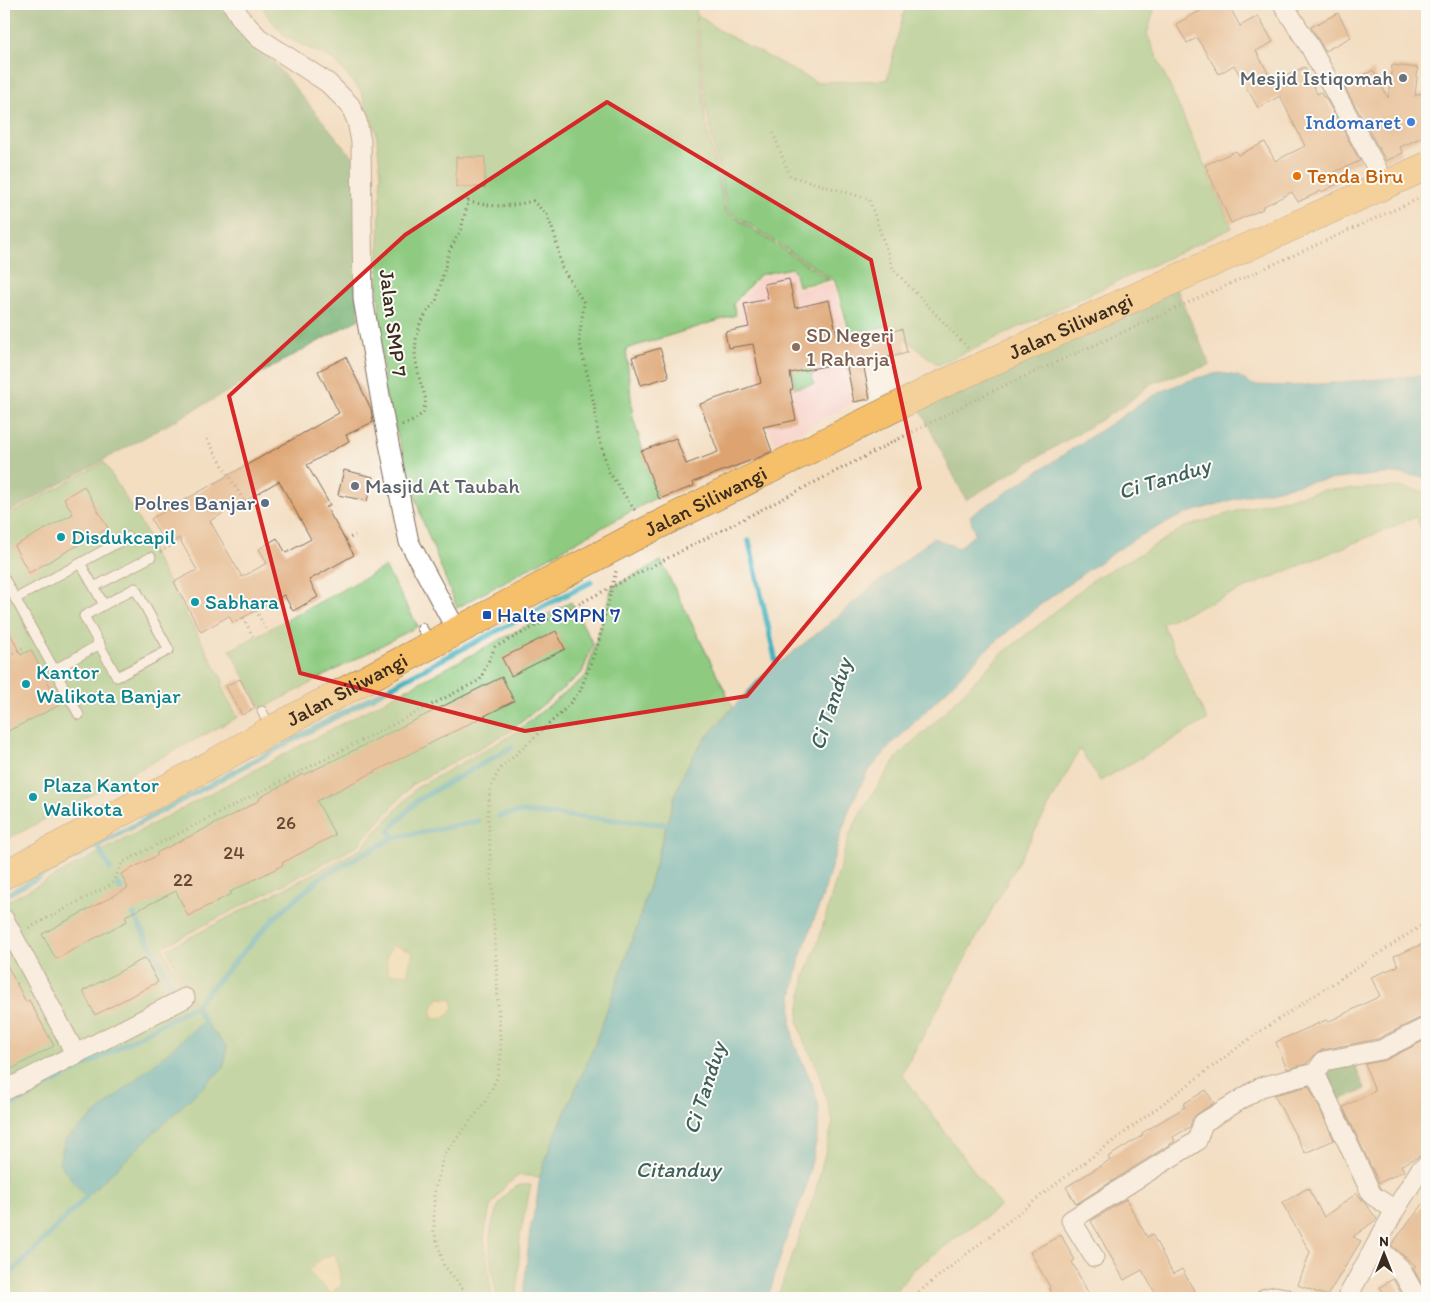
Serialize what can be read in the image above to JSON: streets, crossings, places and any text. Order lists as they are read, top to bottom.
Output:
{
  "streets": {
    "highway": ["Jalan Siliwangi"],
    "street": ["Jalan SMP 7"]
  },
  "crossings": [
    ["Jalan SMP 7", "Jalan Siliwangi"]
  ],
  "water": ["Ci Tanduy", "Citanduy"],
  "places": {
    "other": [
      "Mesjid Istiqomah",
      "Indomaret",
      "Tenda Biru",
      "SD Negeri 1 Raharja",
      "Masjid At Taubah",
      "Polres Banjar",
      "Disdukcapil",
      "Sabhara",
      "Kantor Walikota Banjar",
      "Plaza Kantor Walikota"
    ],
    "transit": ["Halte SMPN 7"]
  },
  "house_numbers": ["26", "24", "22"],
  "north": "top"
}
